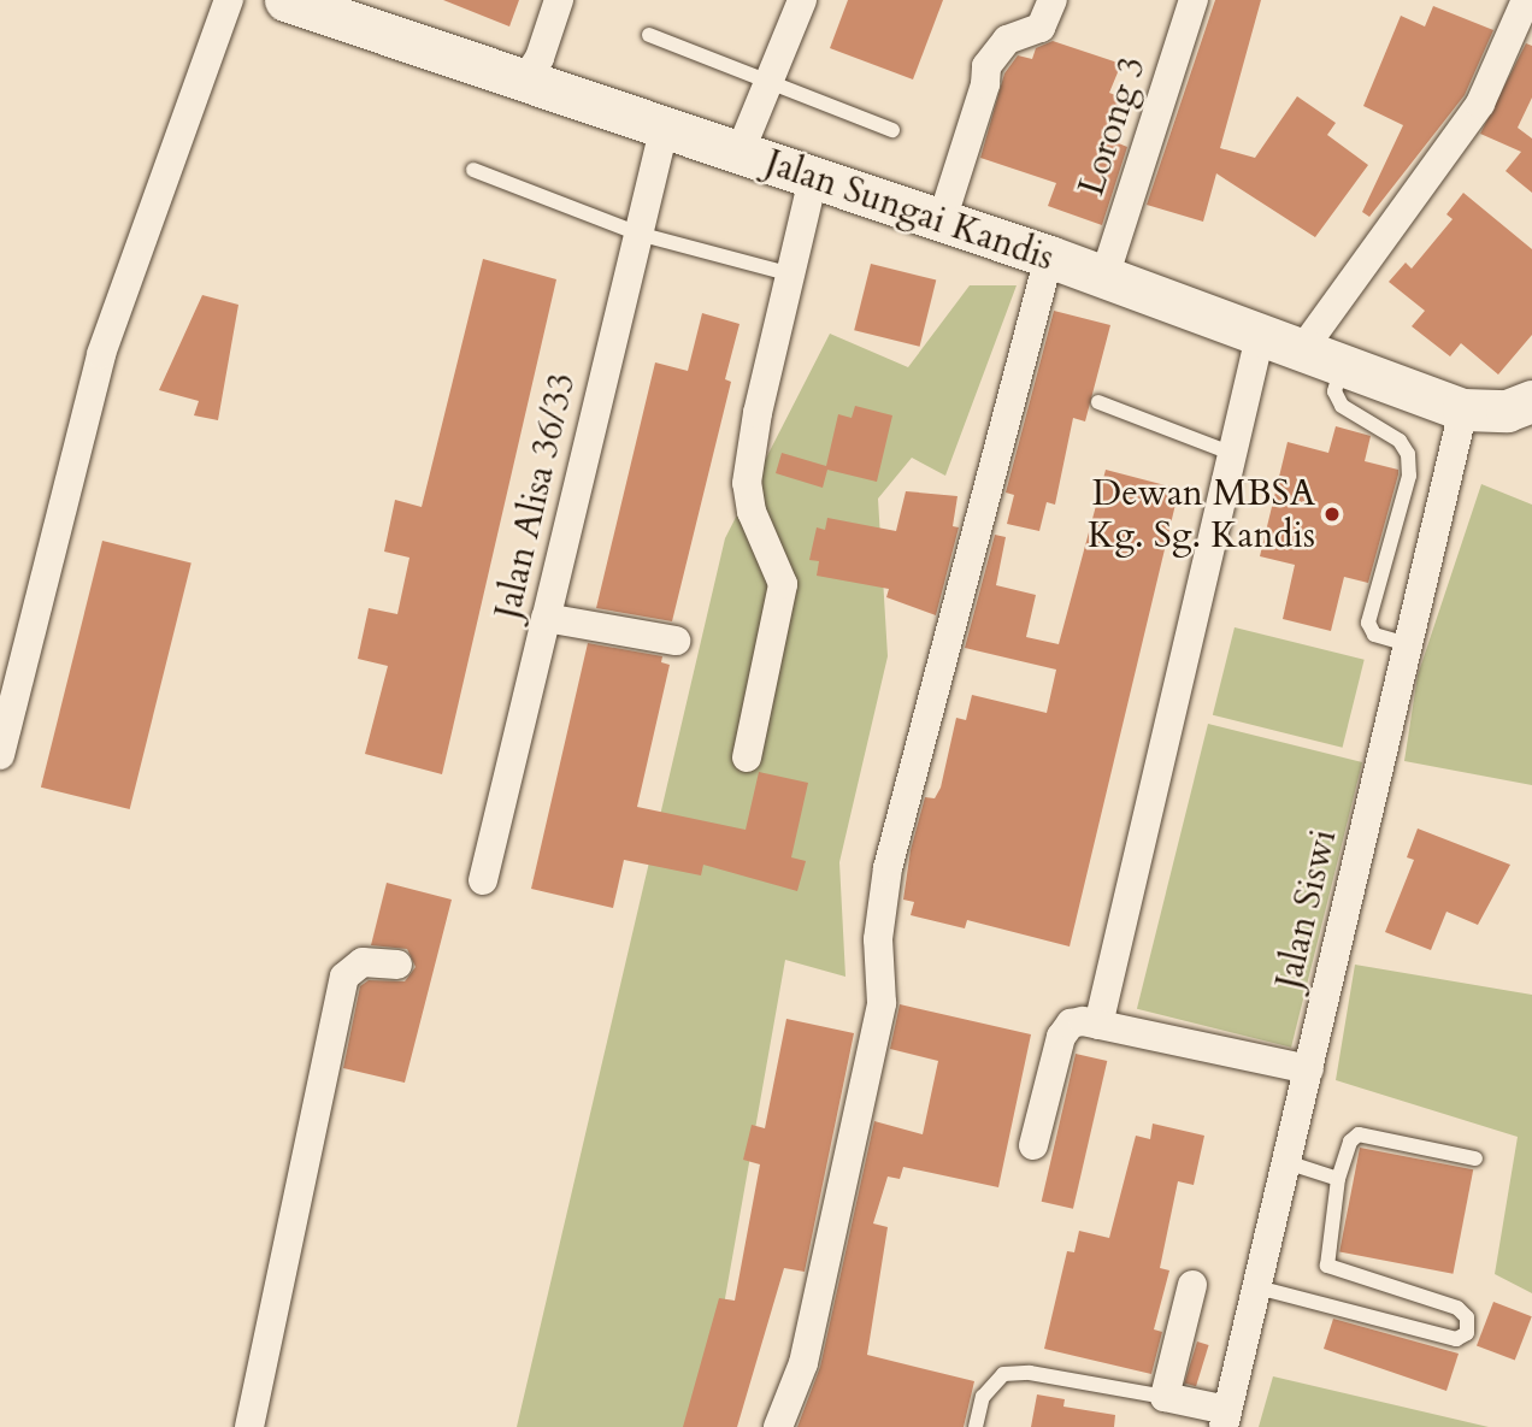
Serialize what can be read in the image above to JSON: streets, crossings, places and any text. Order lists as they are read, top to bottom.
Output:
{
  "streets": {
    "street": [
      "Lorong 3",
      "Jalan Sungai Kandis",
      "Jalan Alisa 36/33",
      "Jalan Siswi"
    ]
  },
  "crossings": [
    ["Lorong 3", "Jalan Sungai Kandis"],
    ["Jalan Sungai Kandis", "Jalan Alisa 36/33"],
    ["Jalan Sungai Kandis", "Jalan Siswi"]
  ],
  "places": ["Dewan MBSA Kg. Sg. Kandis"]
}
